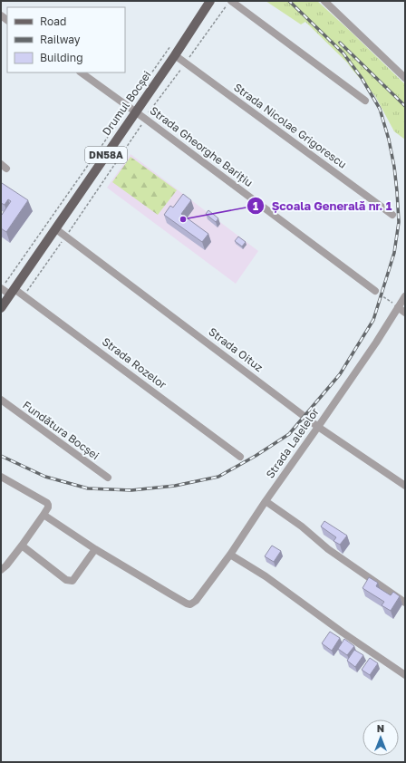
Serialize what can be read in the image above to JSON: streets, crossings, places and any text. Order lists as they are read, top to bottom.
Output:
{
  "streets": {
    "main road": ["Drumul Bocșei", "DN58A"],
    "street": [
      "Strada Nicolae Grigorescu",
      "Strada Gheorghe Barițiu",
      "Strada Oituz",
      "Strada Rozelor",
      "Fundătura Bocșei",
      "Strada Lalelelor"
    ]
  },
  "crossings": [
    ["Drumul Bocșei", "Strada Nicolae Grigorescu"],
    ["Drumul Bocșei", "Strada Gheorghe Barițiu"],
    ["Drumul Bocșei", "Strada Oituz"],
    ["Drumul Bocșei", "Strada Rozelor"],
    ["Strada Oituz", "Strada Lalelelor"]
  ],
  "places": ["Școala Generală nr. 1"],
  "legend": ["Road", "Railway", "Building"],
  "north": "top"
}
